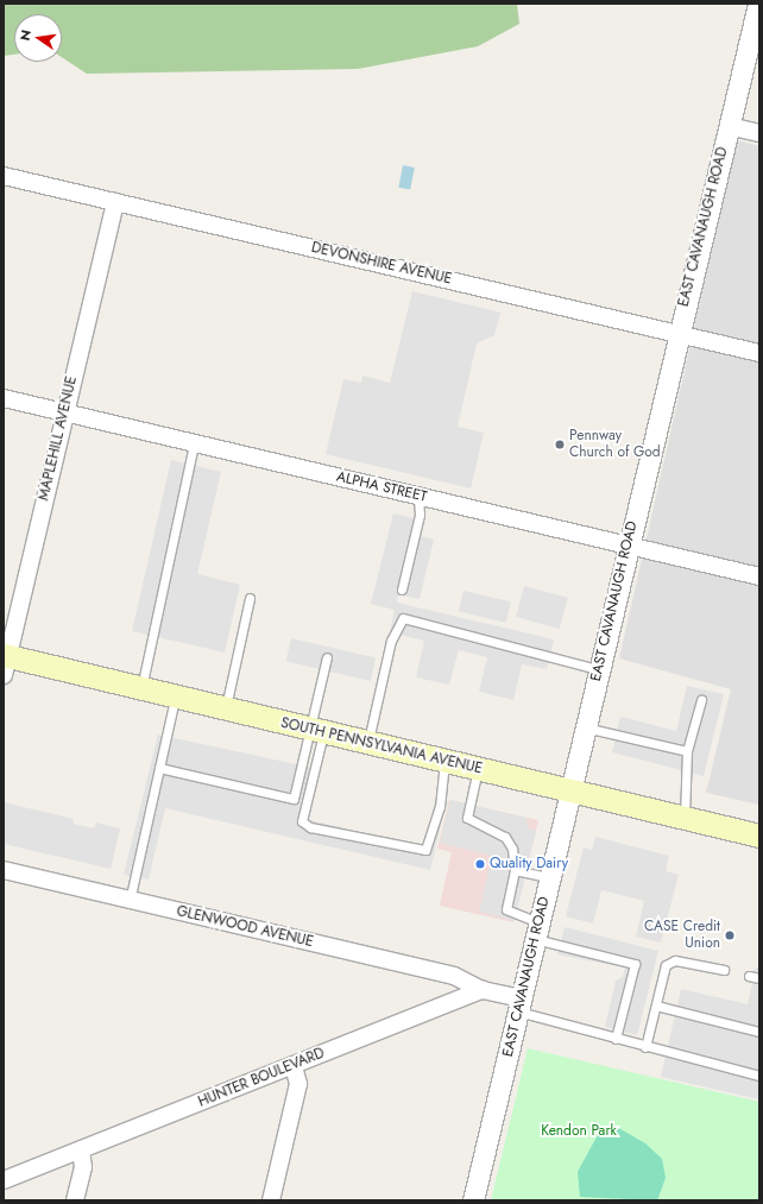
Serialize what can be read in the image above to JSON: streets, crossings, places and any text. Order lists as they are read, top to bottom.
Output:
{
  "streets": {
    "main road": ["SOUTH PENNSYLVANIA AVENUE"],
    "street": [
      "EAST CAVANAUGH ROAD",
      "DEVONSHIRE AVENUE",
      "MAPLEHILL AVENUE",
      "ALPHA STREET",
      "GLENWOOD AVENUE",
      "HUNTER BOULEVARD"
    ]
  },
  "crossings": [
    ["EAST CAVANAUGH ROAD", "DEVONSHIRE AVENUE"],
    ["EAST CAVANAUGH ROAD", "ALPHA STREET"],
    ["EAST CAVANAUGH ROAD", "SOUTH PENNSYLVANIA AVENUE"],
    ["DEVONSHIRE AVENUE", "MAPLEHILL AVENUE"],
    ["MAPLEHILL AVENUE", "ALPHA STREET"],
    ["MAPLEHILL AVENUE", "SOUTH PENNSYLVANIA AVENUE"],
    ["GLENWOOD AVENUE", "HUNTER BOULEVARD"]
  ],
  "parks": ["Kendon Park"],
  "places": ["Pennway Church of God", "Quality Dairy", "CASE Credit Union"],
  "north": "left"
}
